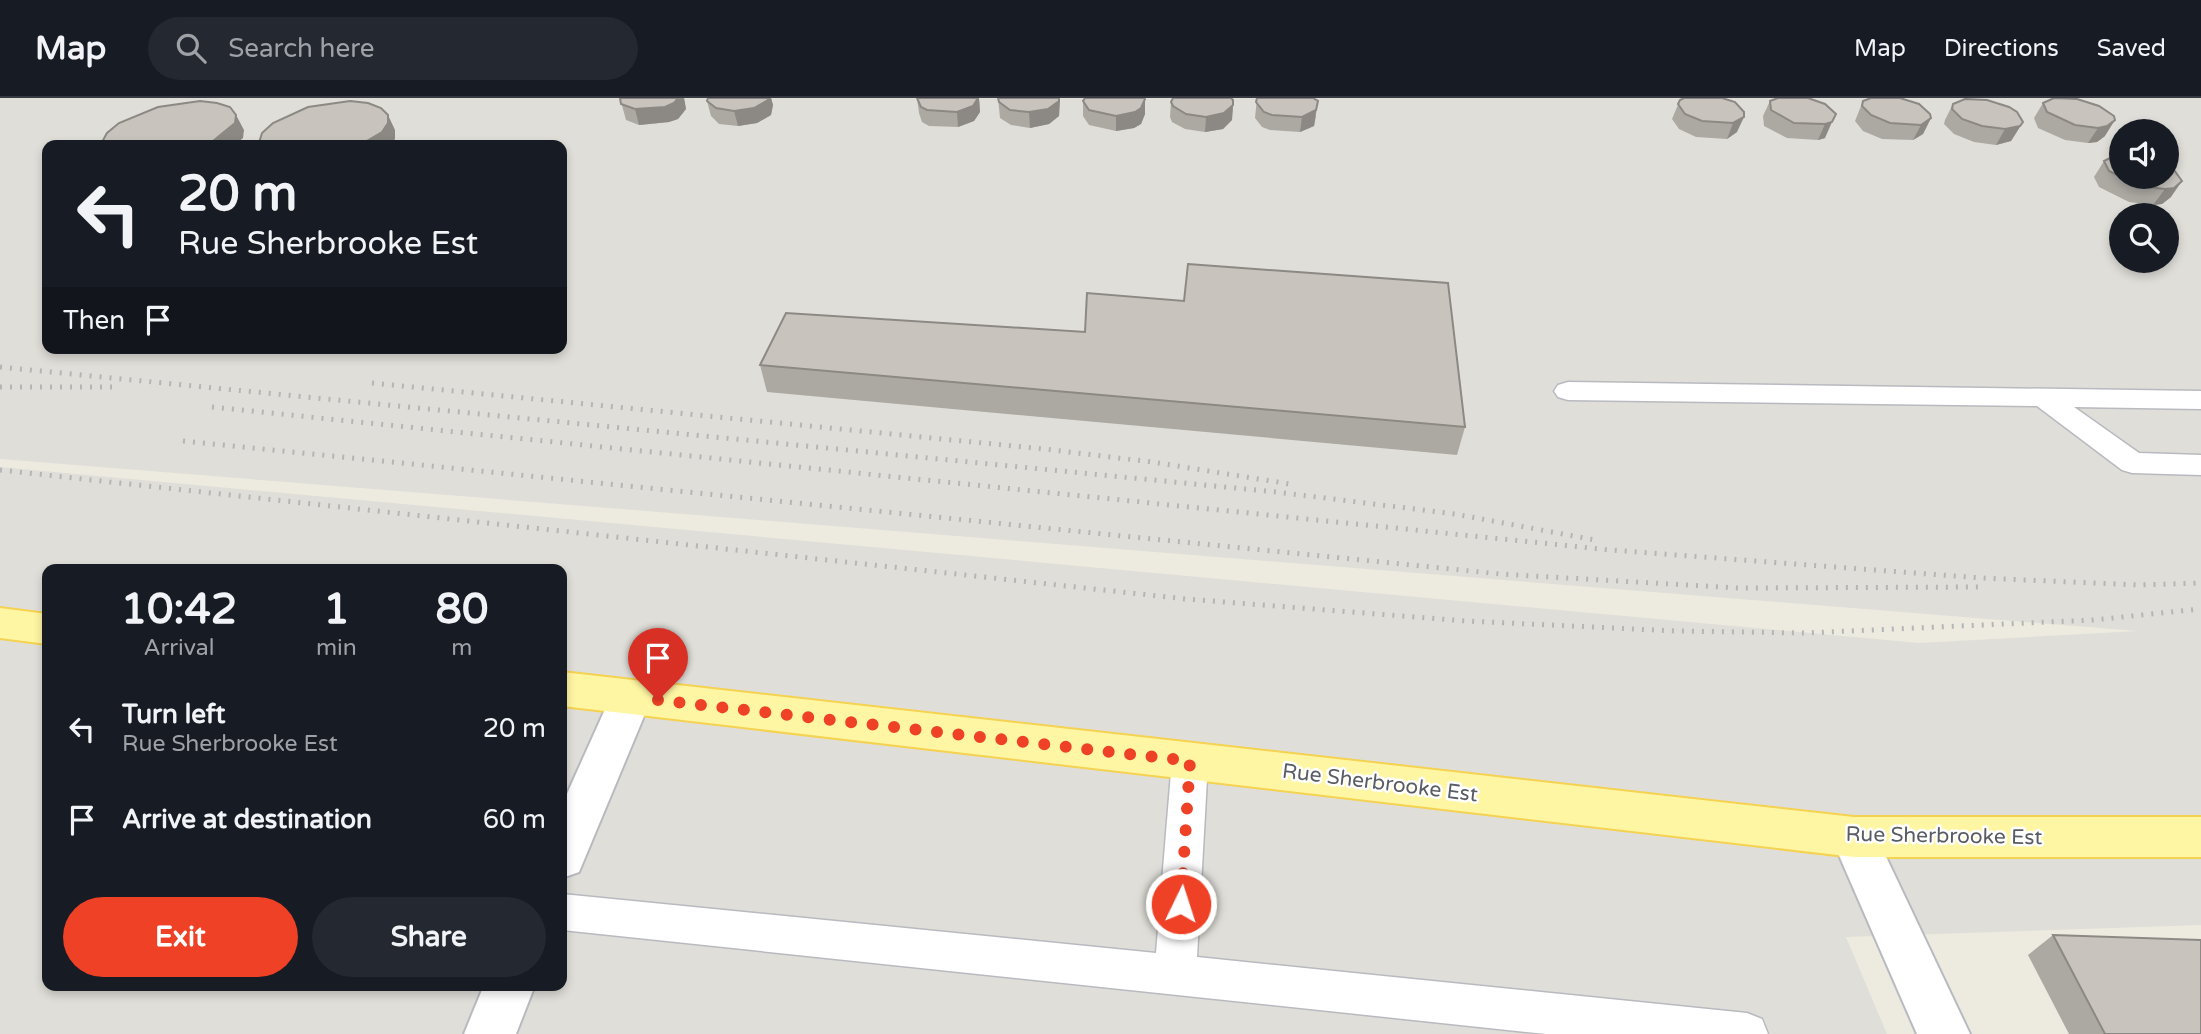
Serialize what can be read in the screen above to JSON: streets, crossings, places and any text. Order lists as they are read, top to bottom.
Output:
{
  "streets": {
    "main road": ["Rue Sherbrooke Est"]
  },
  "page": {
    "header": "Map",
    "search": "Search here",
    "nav": ["Map", "Directions", "Saved"],
    "turn": ["20 m", "Rue Sherbrooke Est"],
    "then": "Then",
    "eta": [
      "10:42",
      "Arrival",
      "1",
      "min",
      "80",
      "m"
    ],
    "list": [
      {
        "name": "Turn left",
        "note": "Rue Sherbrooke Est",
        "value": "20 m"
      },
      {
        "name": "Arrive at destination",
        "value": "60 m"
      }
    ],
    "buttons": ["Exit", "Share"]
  }
}
